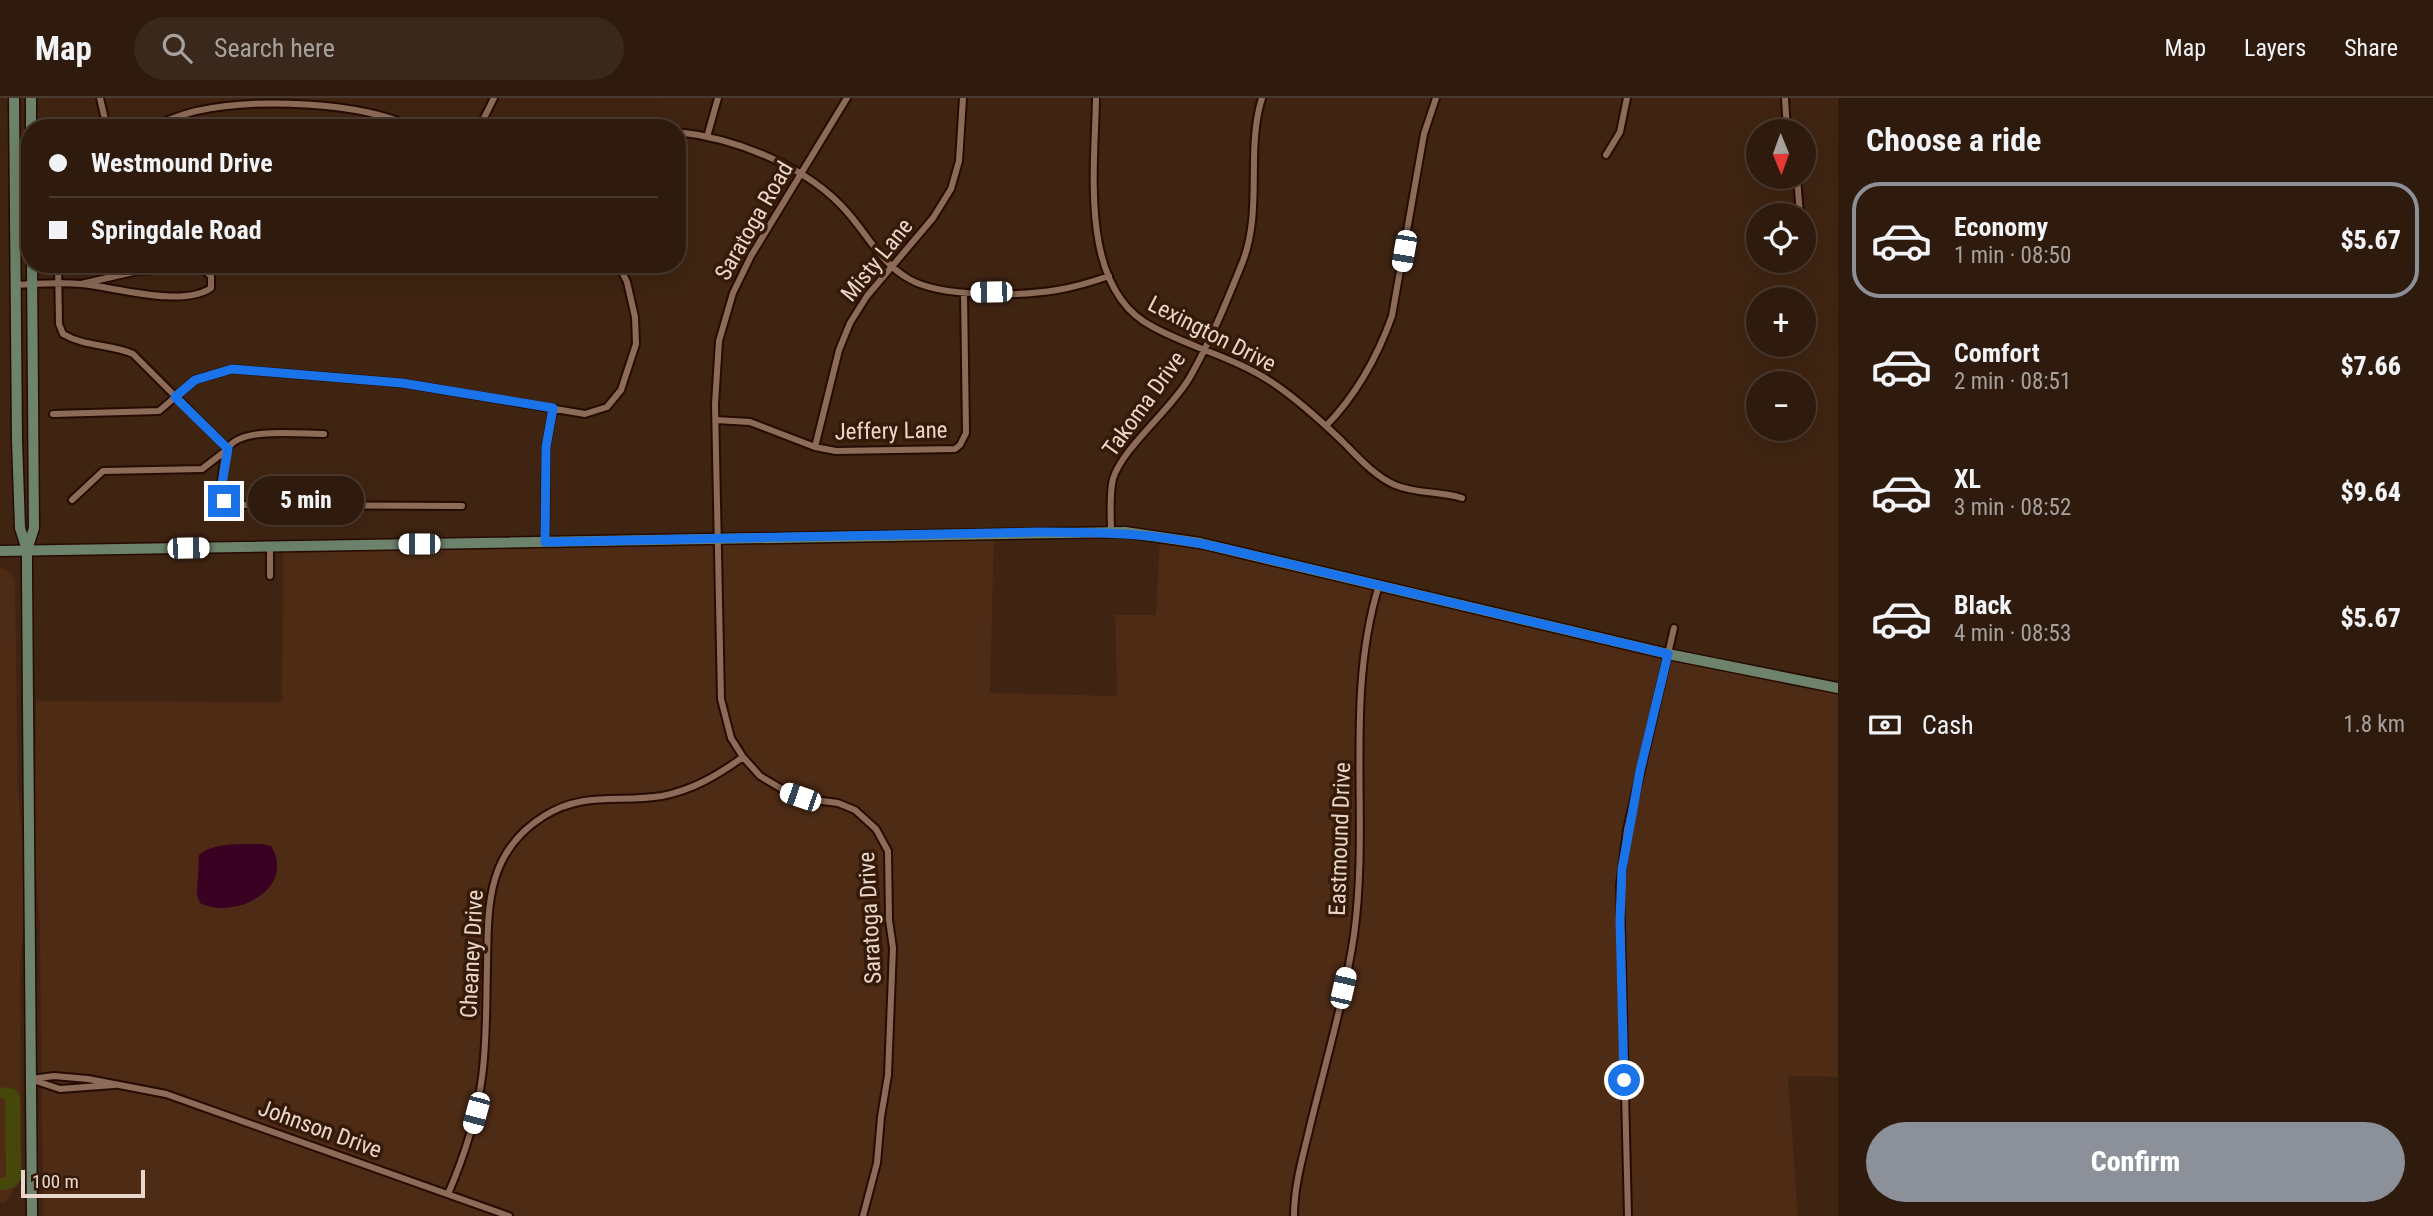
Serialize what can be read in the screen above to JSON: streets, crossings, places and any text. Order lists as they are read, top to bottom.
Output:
{
  "streets": {
    "street": [
      "Saratoga Road",
      "Misty Lane",
      "Lexington Drive",
      "Takoma Drive",
      "Jeffery Lane",
      "Eastmound Drive",
      "Saratoga Drive",
      "Cheaney Drive",
      "Johnson Drive"
    ]
  },
  "crossings": [
    ["Saratoga Road", "Jeffery Lane"],
    ["Saratoga Road", "Saratoga Drive"],
    ["Misty Lane", "Jeffery Lane"],
    ["Lexington Drive", "Takoma Drive"],
    ["Saratoga Drive", "Cheaney Drive"],
    ["Cheaney Drive", "Johnson Drive"]
  ],
  "scale_bar": "100 m",
  "north": "bottom",
  "page": {
    "header": "Map",
    "search": "Search here",
    "nav": ["Map", "Layers", "Share"],
    "heading": "Choose a ride",
    "map_buttons": ["+", "−"],
    "banner": ["Westmound Drive", "Springdale Road"],
    "list": [
      {
        "name": "Economy",
        "note": "1 min · 08:50",
        "value": "$5.67"
      },
      {
        "name": "Comfort",
        "note": "2 min · 08:51",
        "value": "$7.66"
      },
      {
        "name": "XL",
        "note": "3 min · 08:52",
        "value": "$9.64"
      },
      {
        "name": "Black",
        "note": "4 min · 08:53",
        "value": "$5.67"
      }
    ],
    "bubble": "5 min",
    "pay": ["Cash", "1.8 km"],
    "buttons": "Confirm",
    "scale": "100 m"
  }
}
